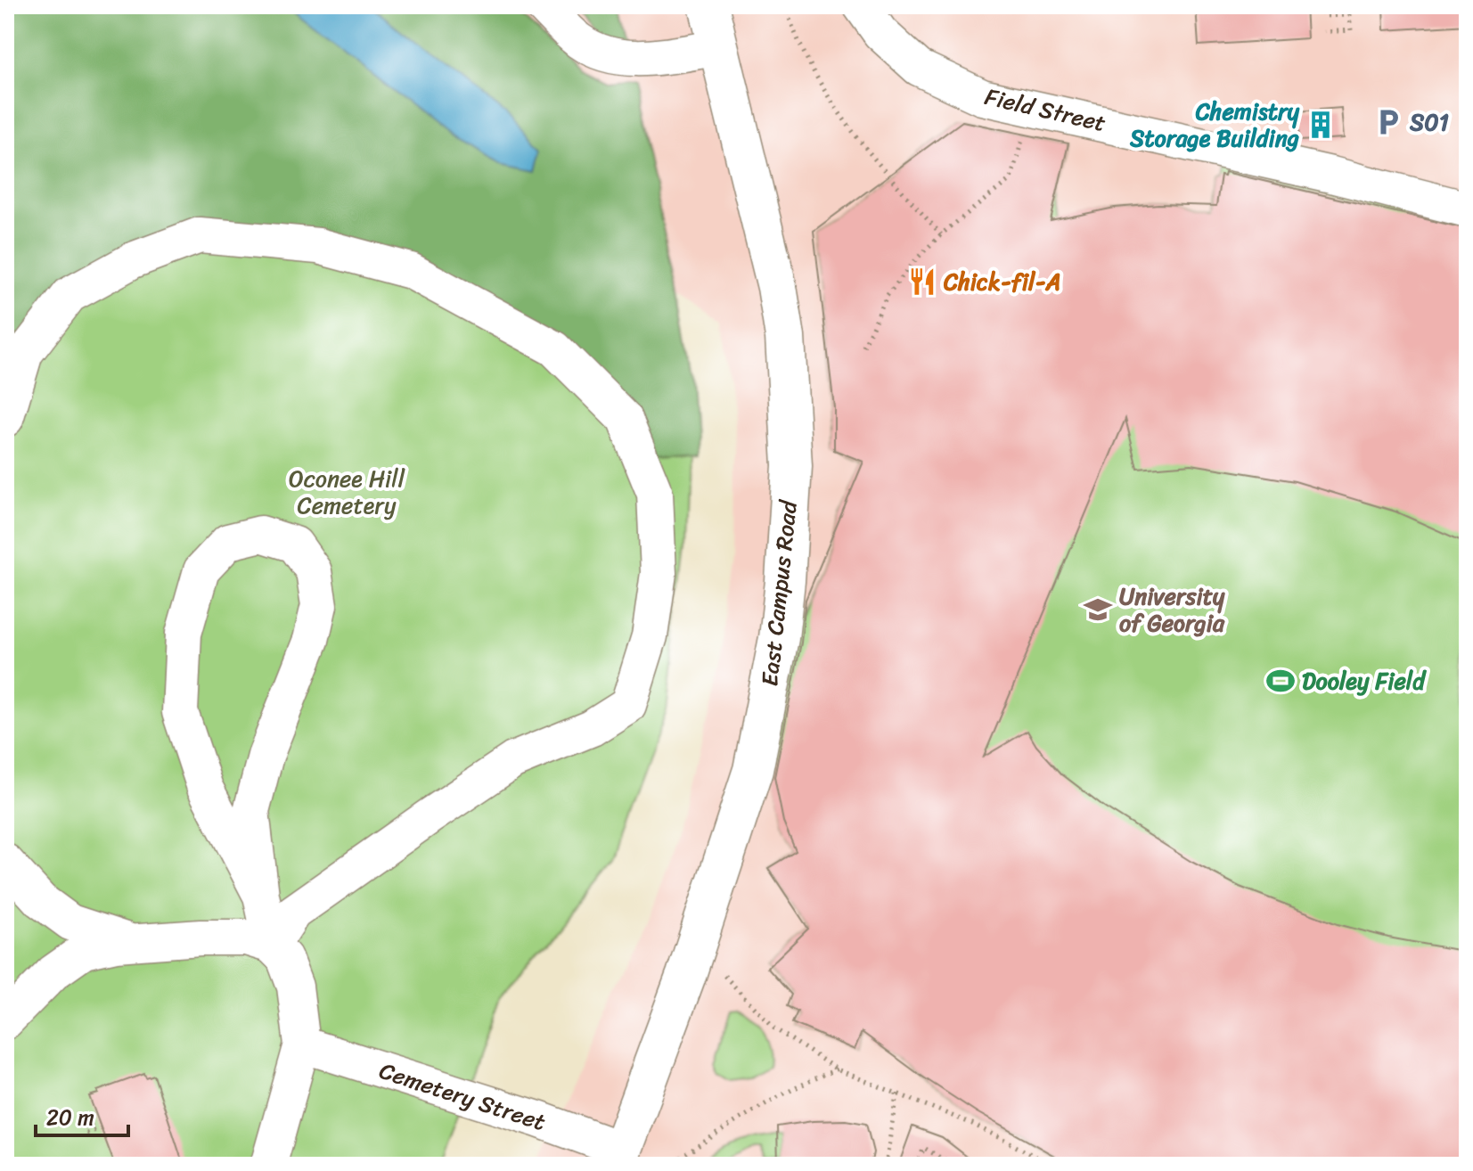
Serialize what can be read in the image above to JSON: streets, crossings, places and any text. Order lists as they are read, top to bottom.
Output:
{
  "streets": {
    "main road": ["East Campus Road"],
    "street": ["Field Street", "Cemetery Street"]
  },
  "crossings": [
    ["East Campus Road", "Cemetery Street"]
  ],
  "parks": ["Oconee Hill Cemetery"],
  "places": {
    "parking": ["S01"],
    "building": ["Chemistry Storage Building"],
    "restaurant": ["Chick-fil-A"],
    "school or university": ["University of Georgia"],
    "sports": ["Dooley Field"]
  },
  "scale_bar": "20 m"
}
